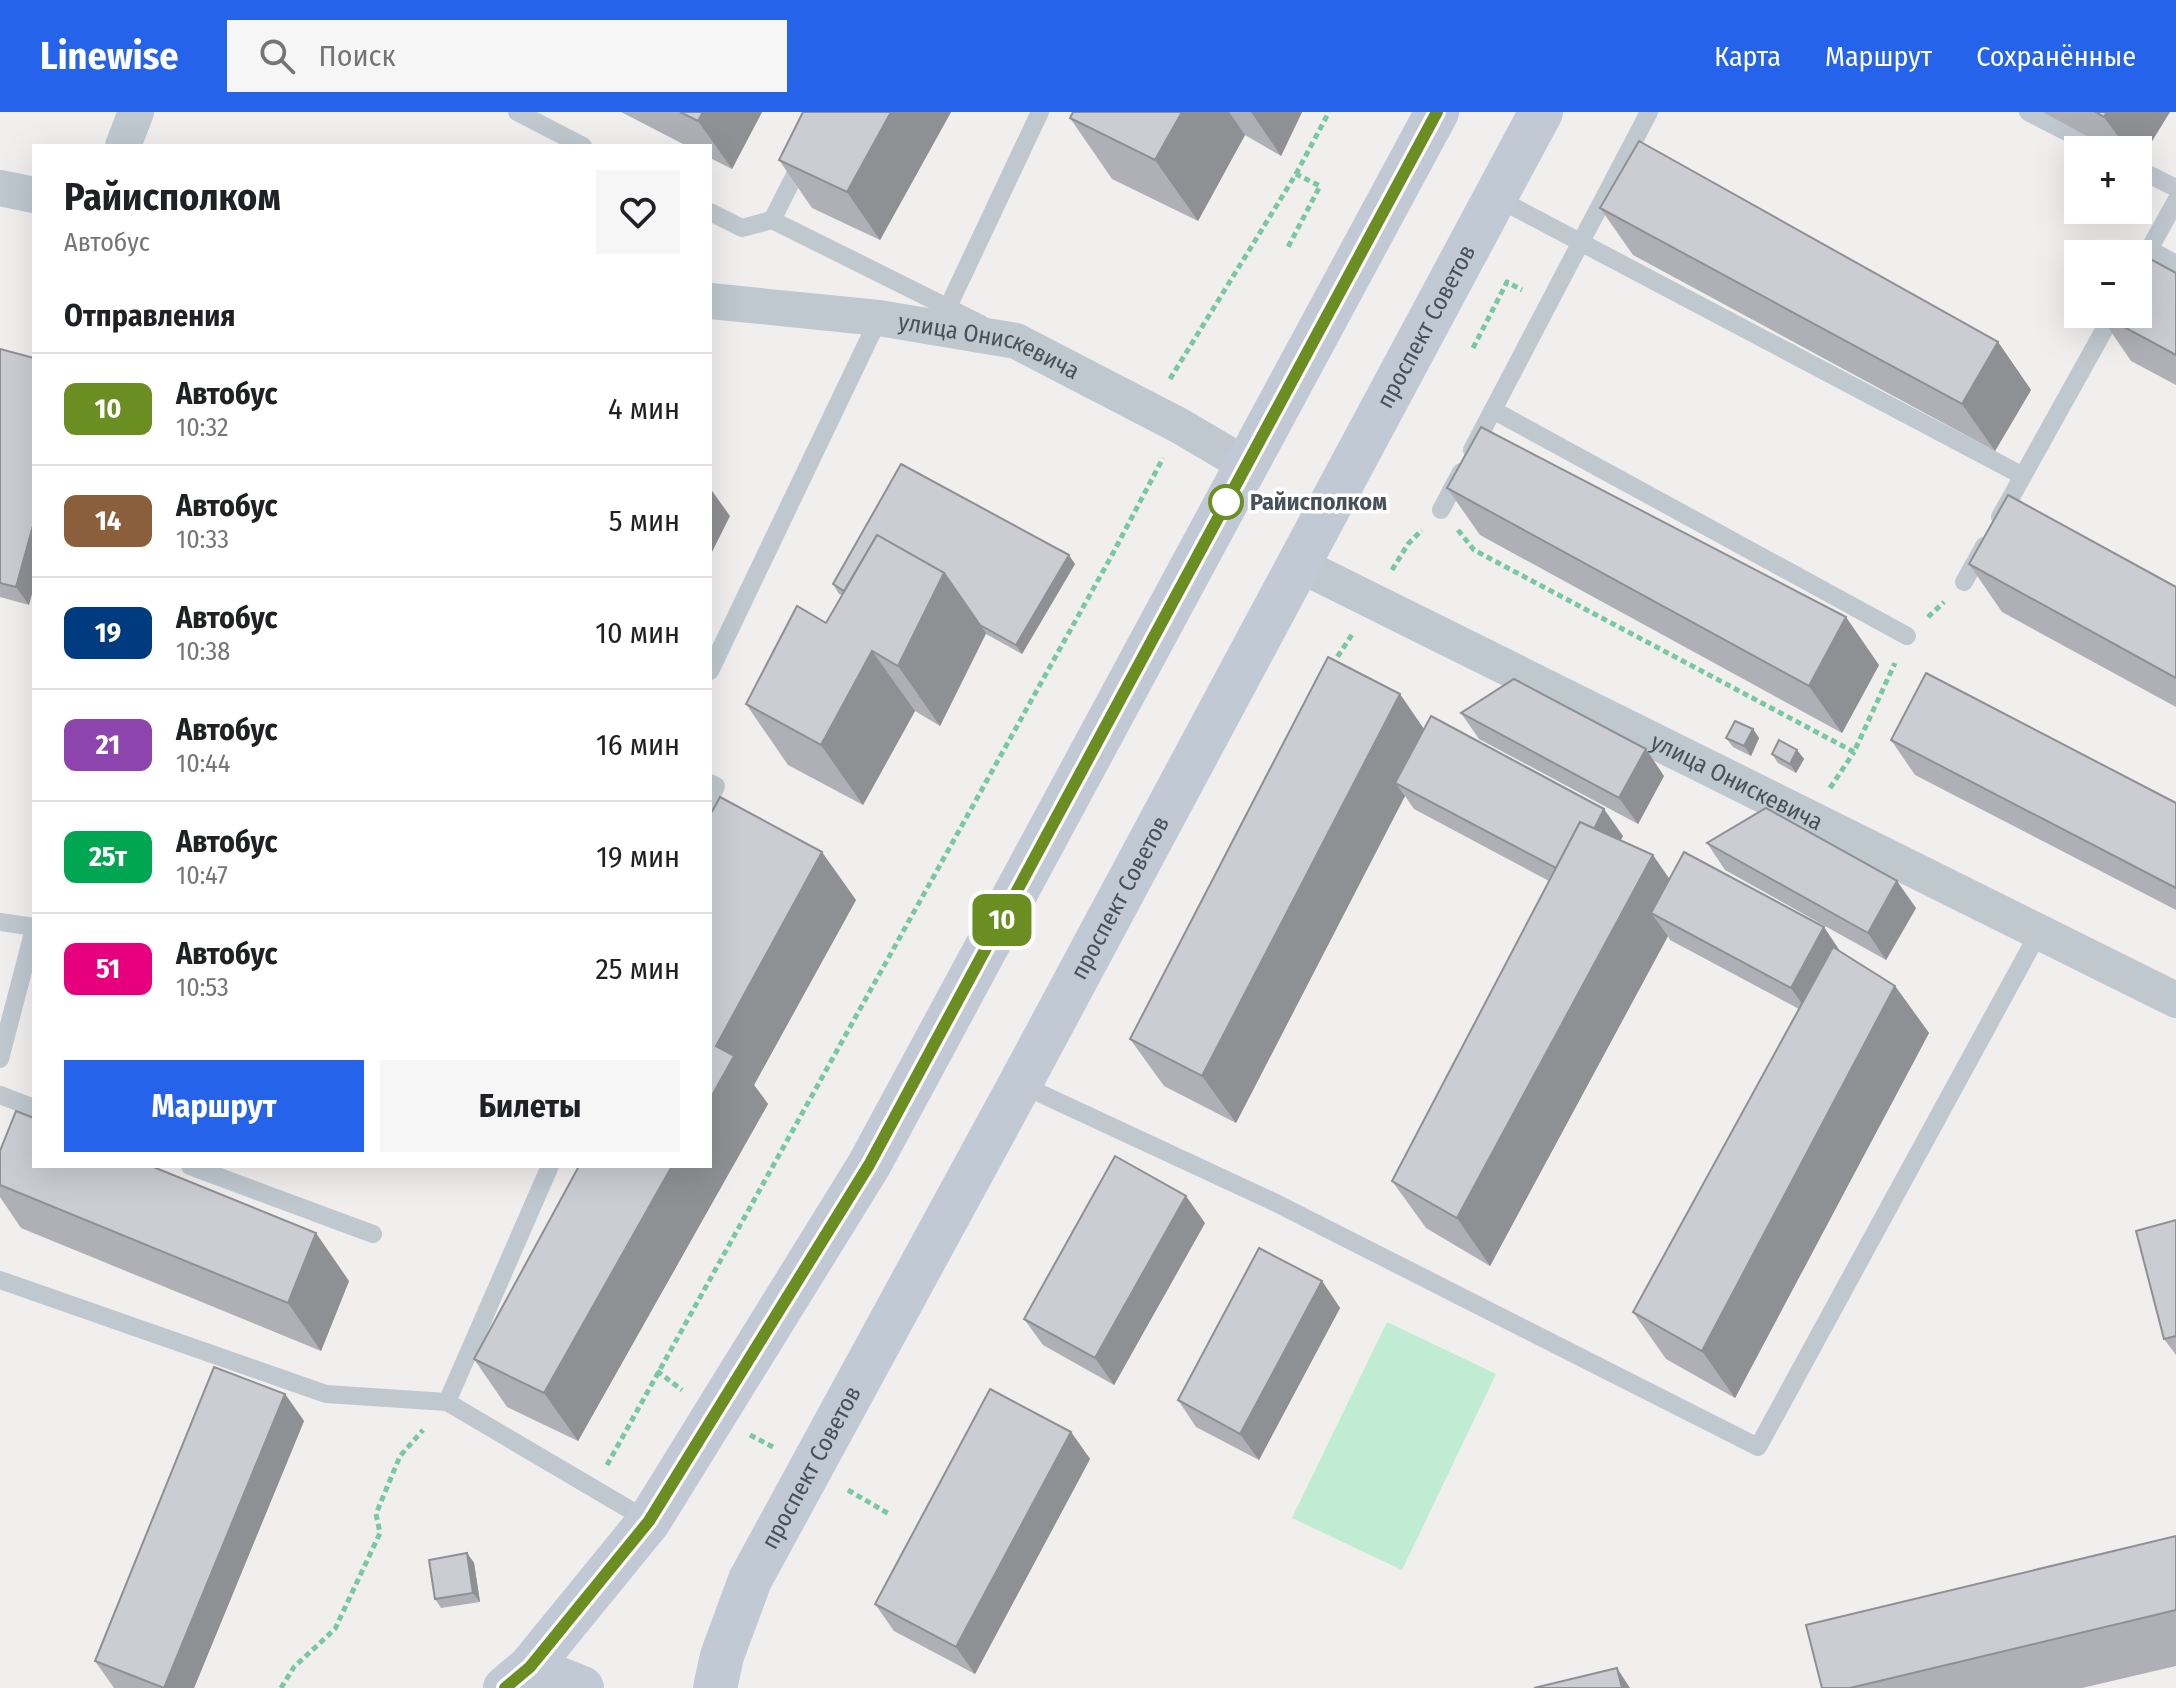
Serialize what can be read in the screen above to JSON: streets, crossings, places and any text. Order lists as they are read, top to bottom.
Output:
{
  "streets": {
    "main road": ["проспект Советов"],
    "street": ["улица Онискевича"]
  },
  "crossings": [
    ["проспект Советов", "улица Онискевича"]
  ],
  "places": ["Райисполком"],
  "lines": ["bus line 10"],
  "page": {
    "header": "Linewise",
    "search": "Поиск",
    "nav": ["Карта", "Маршрут", "Сохранённые"],
    "on_map": "10",
    "map_buttons": ["+", "−"],
    "heading": [
      ["Райисполком", "Автобус"],
      "Отправления"
    ],
    "list": [
      {
        "mark": "10",
        "name": "Автобус",
        "note": "10:32",
        "value": "4 мин"
      },
      {
        "mark": "14",
        "name": "Автобус",
        "note": "10:33",
        "value": "5 мин"
      },
      {
        "mark": "19",
        "name": "Автобус",
        "note": "10:38",
        "value": "10 мин"
      },
      {
        "mark": "21",
        "name": "Автобус",
        "note": "10:44",
        "value": "16 мин"
      },
      {
        "mark": "25т",
        "name": "Автобус",
        "note": "10:47",
        "value": "19 мин"
      },
      {
        "mark": "51",
        "name": "Автобус",
        "note": "10:53",
        "value": "25 мин"
      }
    ],
    "buttons": ["Маршрут", "Билеты"]
  }
}
